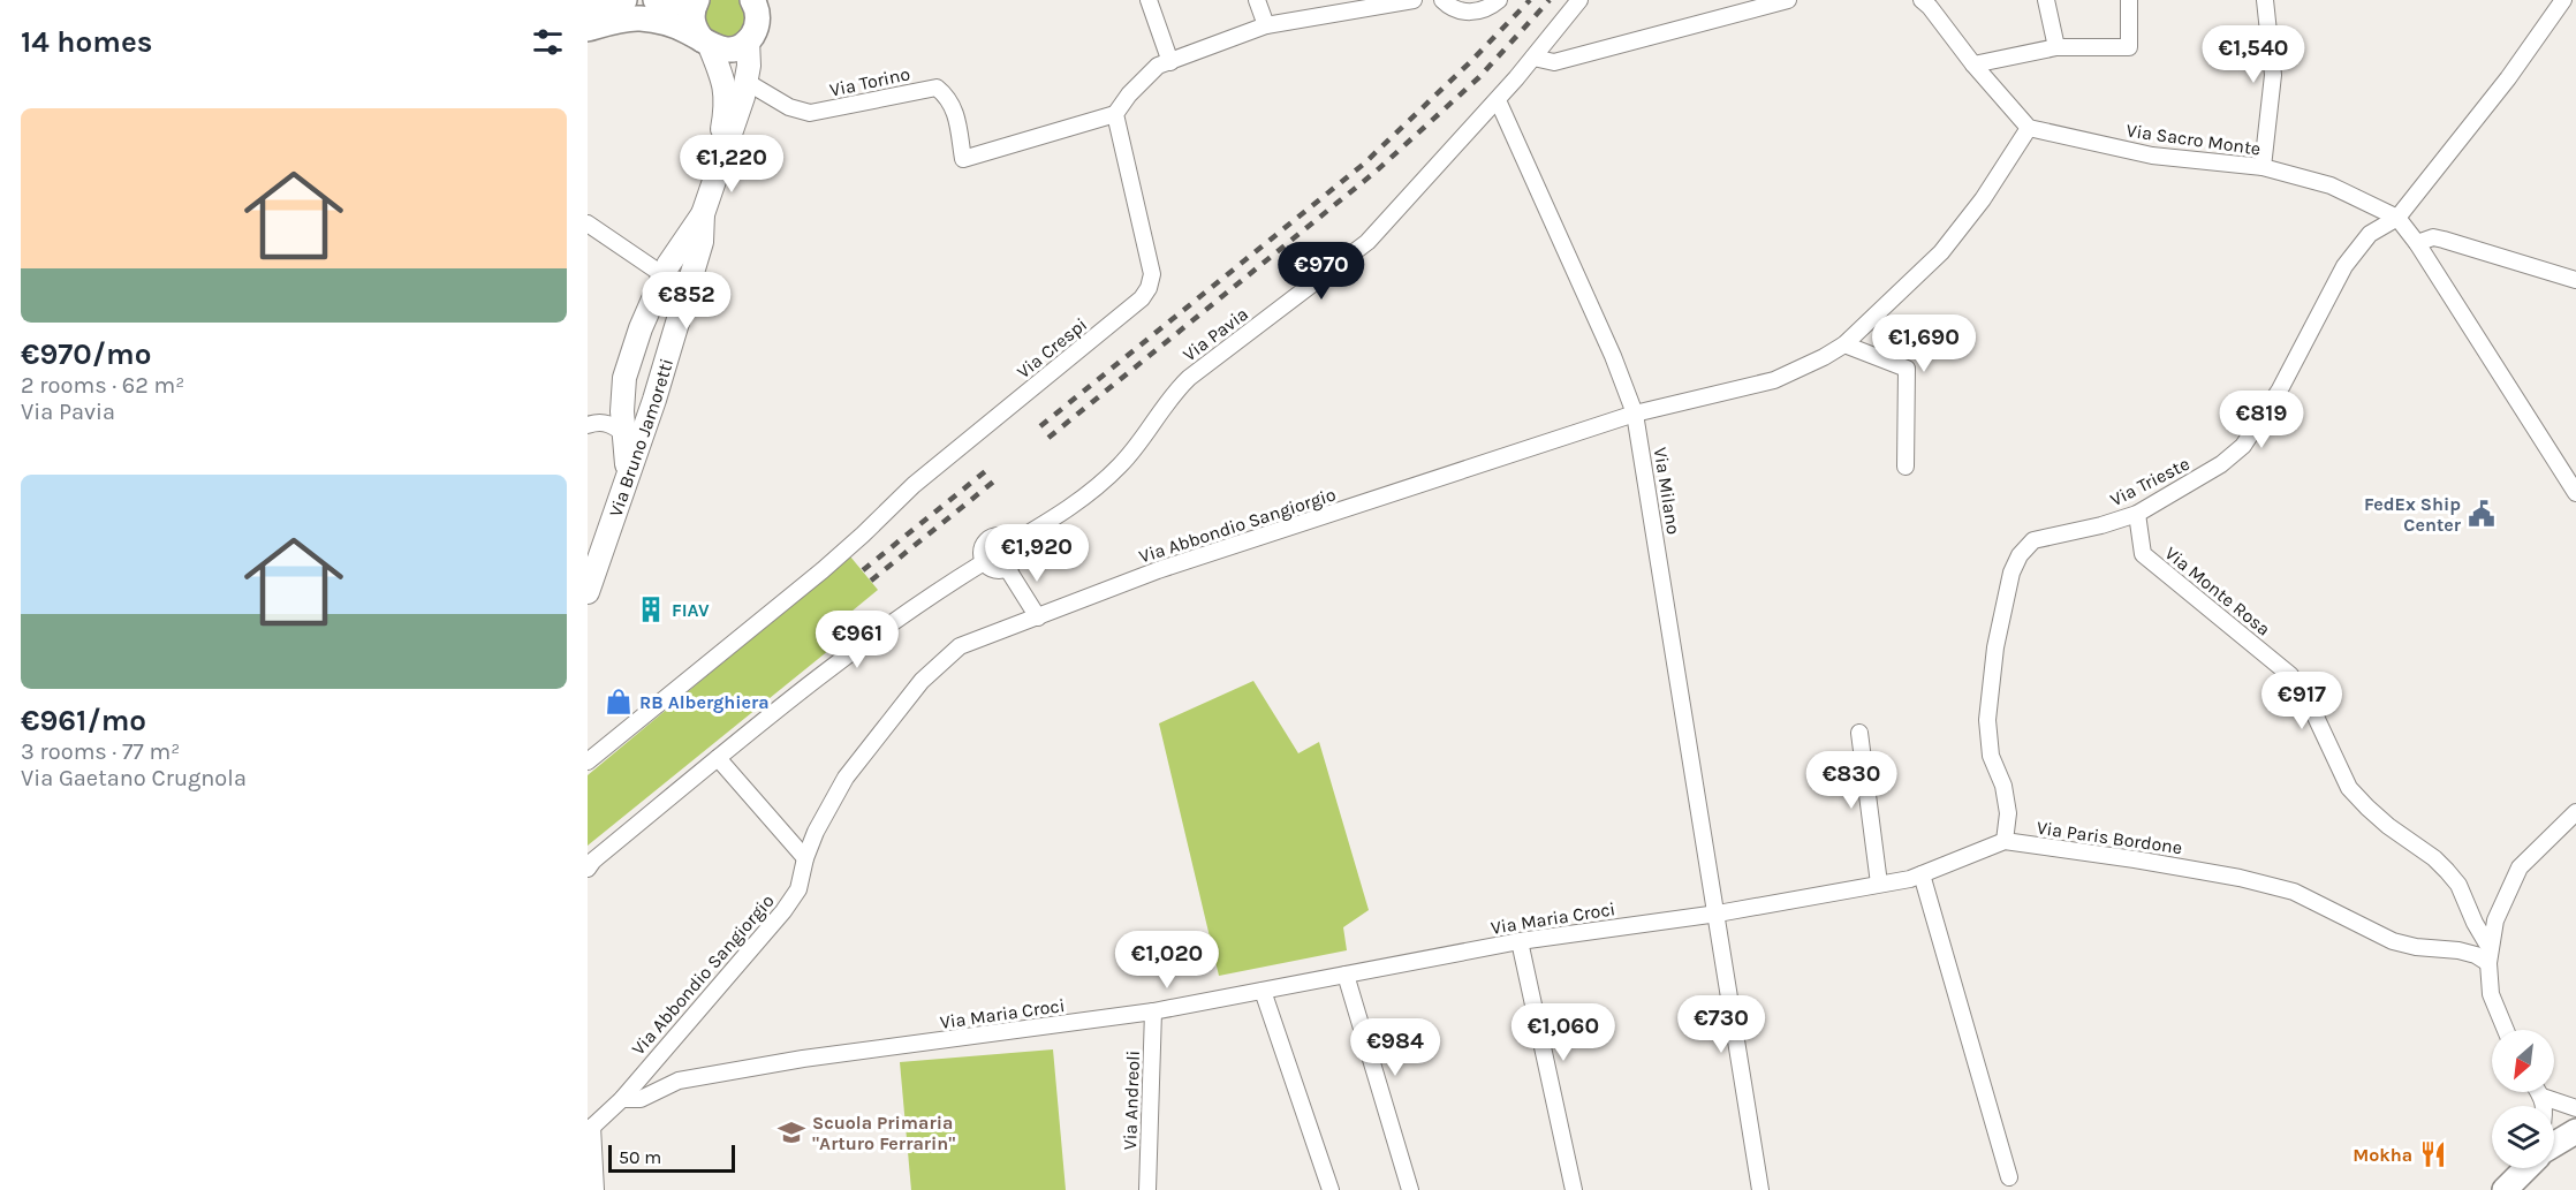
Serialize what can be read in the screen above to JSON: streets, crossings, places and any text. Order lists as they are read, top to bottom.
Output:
{
  "streets": {
    "street": [
      "Via Torino",
      "Via Sacro Monte",
      "Via Pavia",
      "Via Crespi",
      "Via Bruno Jamoretti",
      "Via Trieste",
      "Via Milano",
      "Via Abbondio Sangiorgio",
      "Via Monte Rosa",
      "Via Paris Bordone",
      "Via Maria Croci",
      "Via Andreoli"
    ]
  },
  "crossings": [
    ["Via Torino", "Via Crespi"],
    ["Via Torino", "Via Bruno Jamoretti"],
    ["Via Sacro Monte", "Via Trieste"],
    ["Via Sacro Monte", "Via Abbondio Sangiorgio"],
    ["Via Pavia", "Via Milano"],
    ["Via Trieste", "Via Monte Rosa"],
    ["Via Trieste", "Via Paris Bordone"],
    ["Via Milano", "Via Abbondio Sangiorgio"],
    ["Via Milano", "Via Maria Croci"],
    ["Via Abbondio Sangiorgio", "Via Maria Croci"],
    ["Via Monte Rosa", "Via Paris Bordone"],
    ["Via Maria Croci", "Via Andreoli"]
  ],
  "places": {
    "public building": ["FedEx Ship Center"],
    "building": ["FIAV"],
    "shop": ["RB Alberghiera"],
    "school or university": ["Scuola Primaria \"Arturo Ferrarin\""],
    "restaurant": ["Mokha"]
  },
  "scale_bar": "50 m",
  "north": "bottom left",
  "page": {
    "heading": "14 homes",
    "price": [
      "€1,540",
      "€1,220",
      "€970",
      "€852",
      "€1,690",
      "€819",
      "€1,920",
      "€961",
      "€917",
      "€830",
      "€1,020",
      "€730",
      "€1,060",
      "€984"
    ],
    "list": [
      {
        "name": "€970/mo",
        "note": "2 rooms · 62 m² · Via Pavia"
      },
      {
        "name": "€961/mo",
        "note": "3 rooms · 77 m² · Via Gaetano Crugnola"
      }
    ],
    "scale": "50 m"
  }
}
